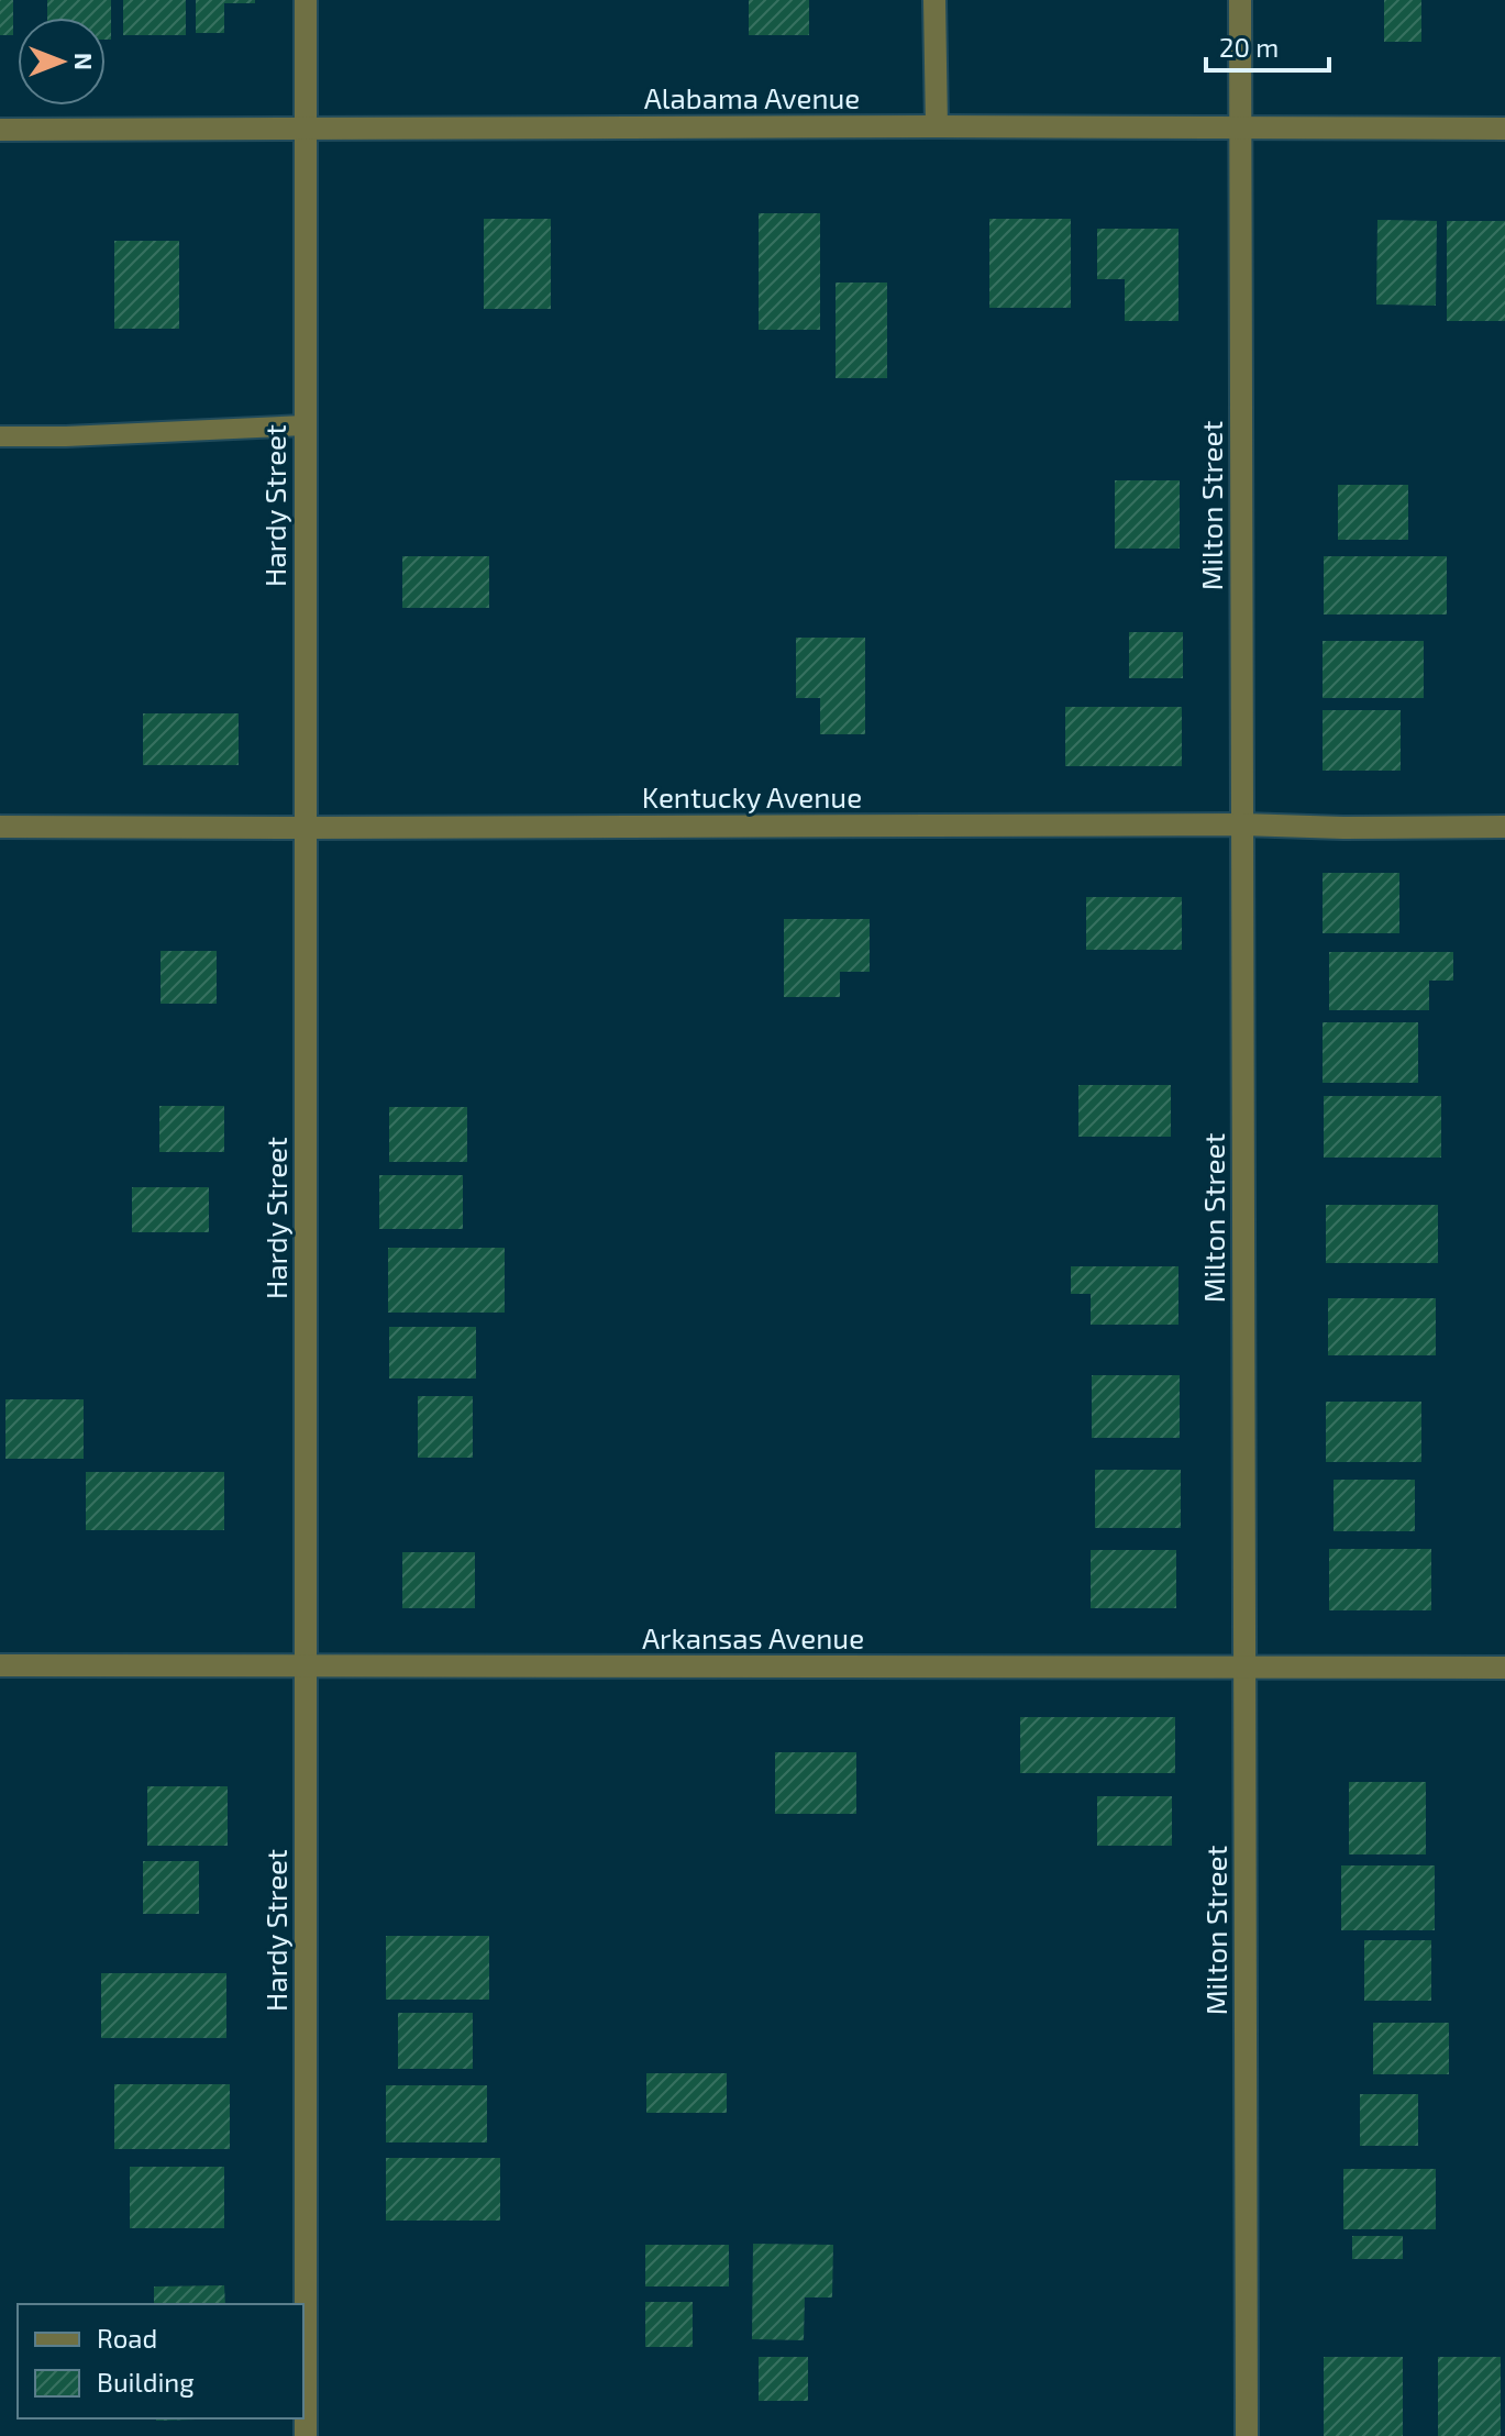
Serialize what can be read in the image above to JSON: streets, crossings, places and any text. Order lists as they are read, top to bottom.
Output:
{
  "streets": {
    "street": [
      "Alabama Avenue",
      "Hardy Street",
      "Milton Street",
      "Kentucky Avenue",
      "Arkansas Avenue"
    ]
  },
  "crossings": [
    ["Alabama Avenue", "Hardy Street"],
    ["Alabama Avenue", "Milton Street"],
    ["Hardy Street", "Kentucky Avenue"],
    ["Hardy Street", "Arkansas Avenue"],
    ["Milton Street", "Kentucky Avenue"],
    ["Milton Street", "Arkansas Avenue"]
  ],
  "legend": ["Road", "Building"],
  "scale_bar": "20 m",
  "north": "right"
}
